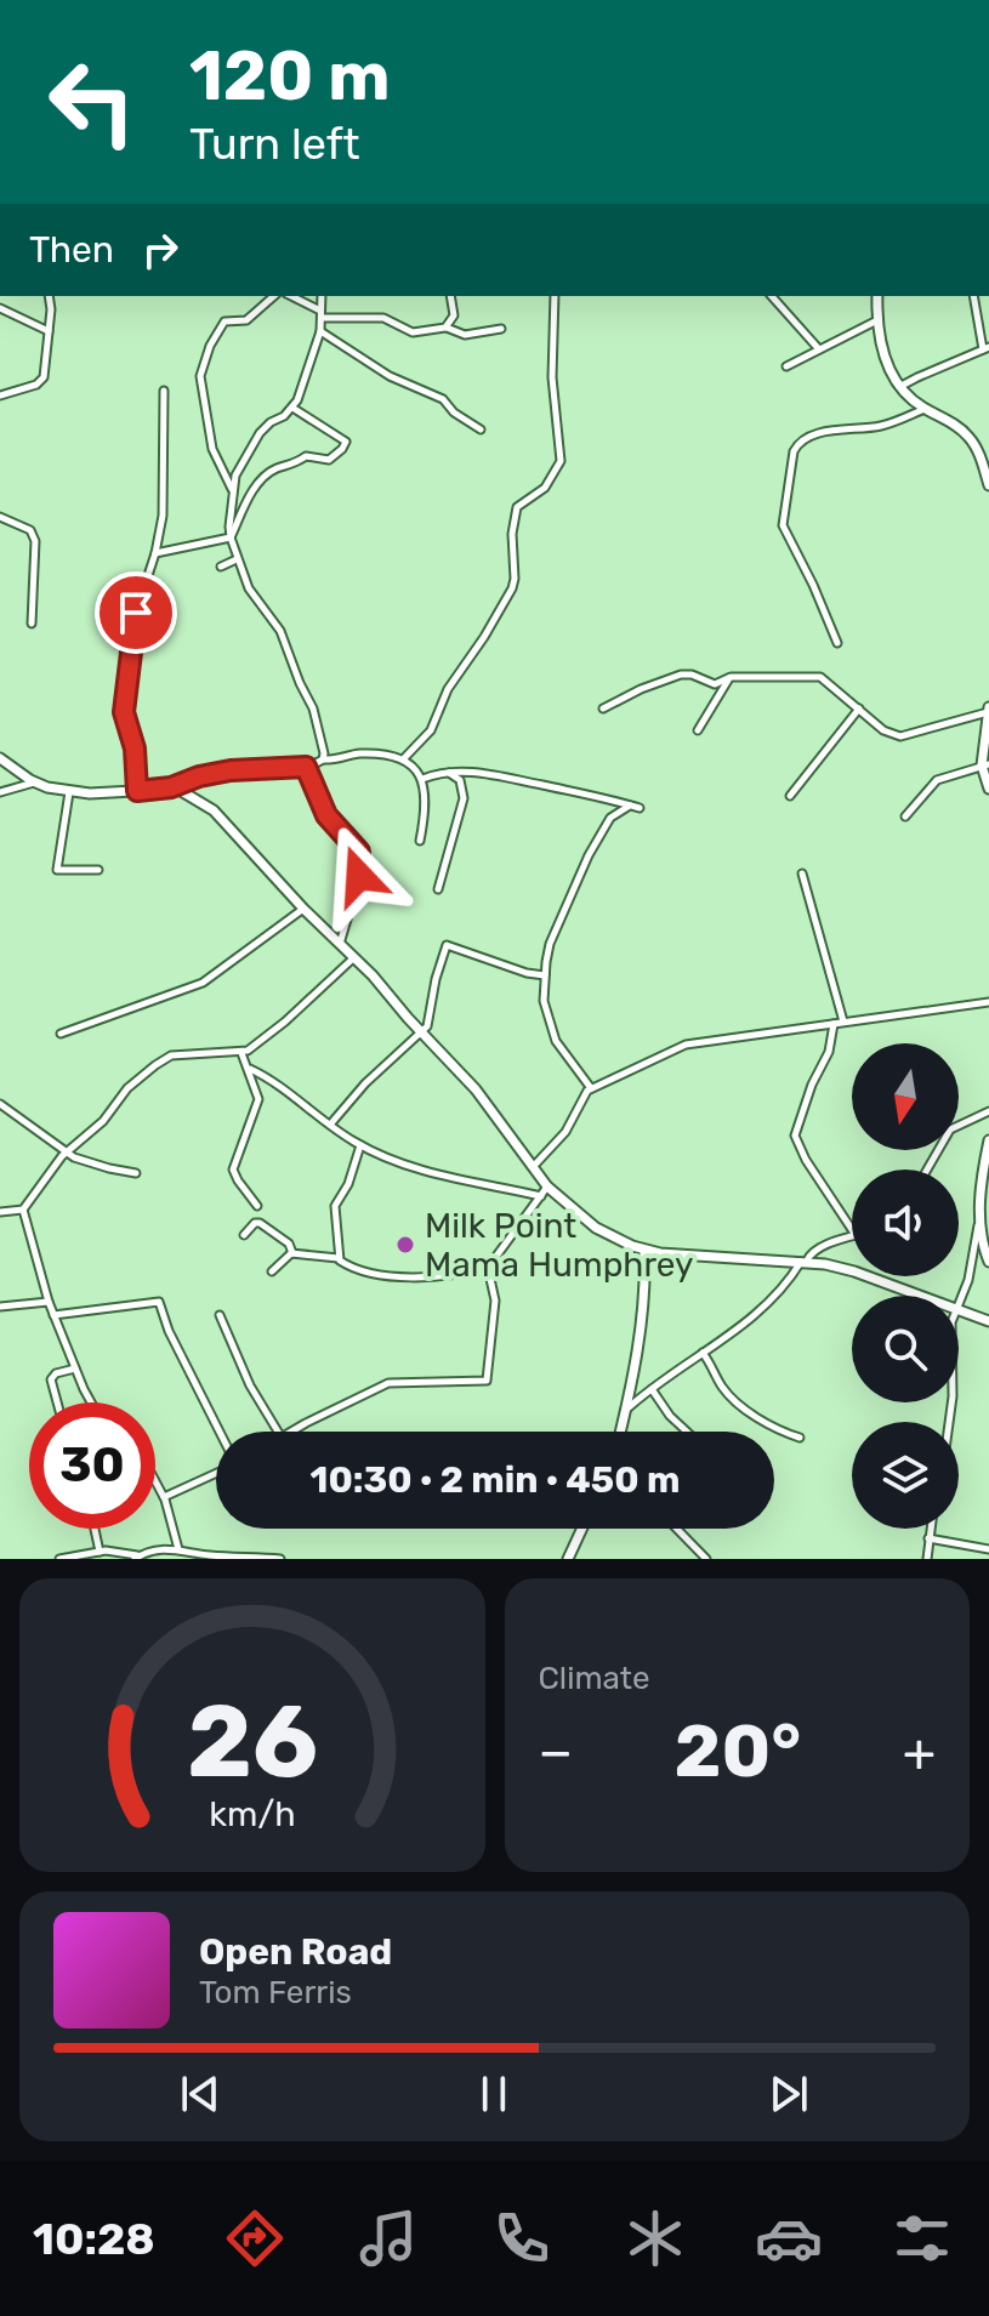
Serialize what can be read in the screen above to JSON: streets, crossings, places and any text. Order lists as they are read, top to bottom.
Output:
{
  "places": ["Milk Point Mama Humphrey"],
  "north": "bottom",
  "page": {
    "turn": ["120 m", "Turn left"],
    "then": "Then",
    "limit": "30",
    "trip": "10:30 · 2 min · 450 m",
    "tile": "Climate",
    "heat": ["−", "20°", "+"],
    "song": ["Open Road", "Tom Ferris"],
    "tabs": "10:28",
    "gauge": ["26", "km/h"]
  }
}
